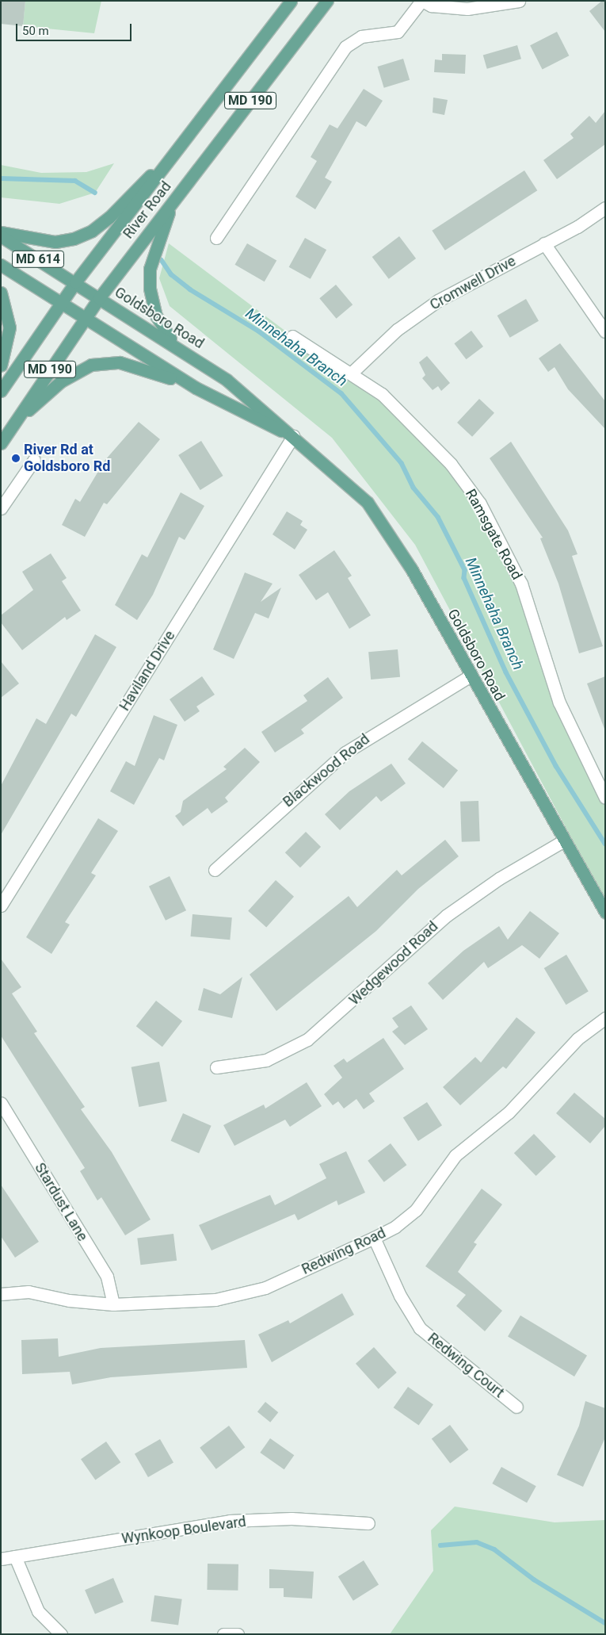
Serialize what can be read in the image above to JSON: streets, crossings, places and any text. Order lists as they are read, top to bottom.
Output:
{
  "streets": {
    "main road": [
      "MD 190",
      "River Road",
      "MD 614",
      "Goldsboro Road"
    ],
    "street": [
      "Cromwell Drive",
      "Ramsgate Road",
      "Haviland Drive",
      "Blackwood Road",
      "Wedgewood Road",
      "Stardust Lane",
      "Redwing Road",
      "Redwing Court",
      "Wynkoop Boulevard"
    ]
  },
  "crossings": [
    ["River Road", "Goldsboro Road"],
    ["Cromwell Drive", "Ramsgate Road"],
    ["Goldsboro Road", "Haviland Drive"],
    ["Goldsboro Road", "Blackwood Road"],
    ["Goldsboro Road", "Wedgewood Road"],
    ["Stardust Lane", "Redwing Road"],
    ["Redwing Road", "Redwing Court"]
  ],
  "water": ["Minnehaha Branch"],
  "places": ["River Rd at Goldsboro Rd"],
  "scale_bar": "50 m"
}
